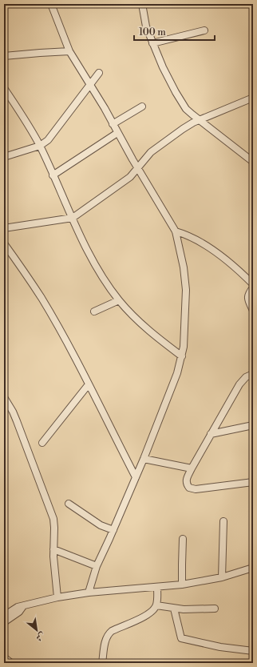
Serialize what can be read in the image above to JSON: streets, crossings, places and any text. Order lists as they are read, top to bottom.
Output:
{
  "scale_bar": "100 m",
  "north": "bottom right"
}
